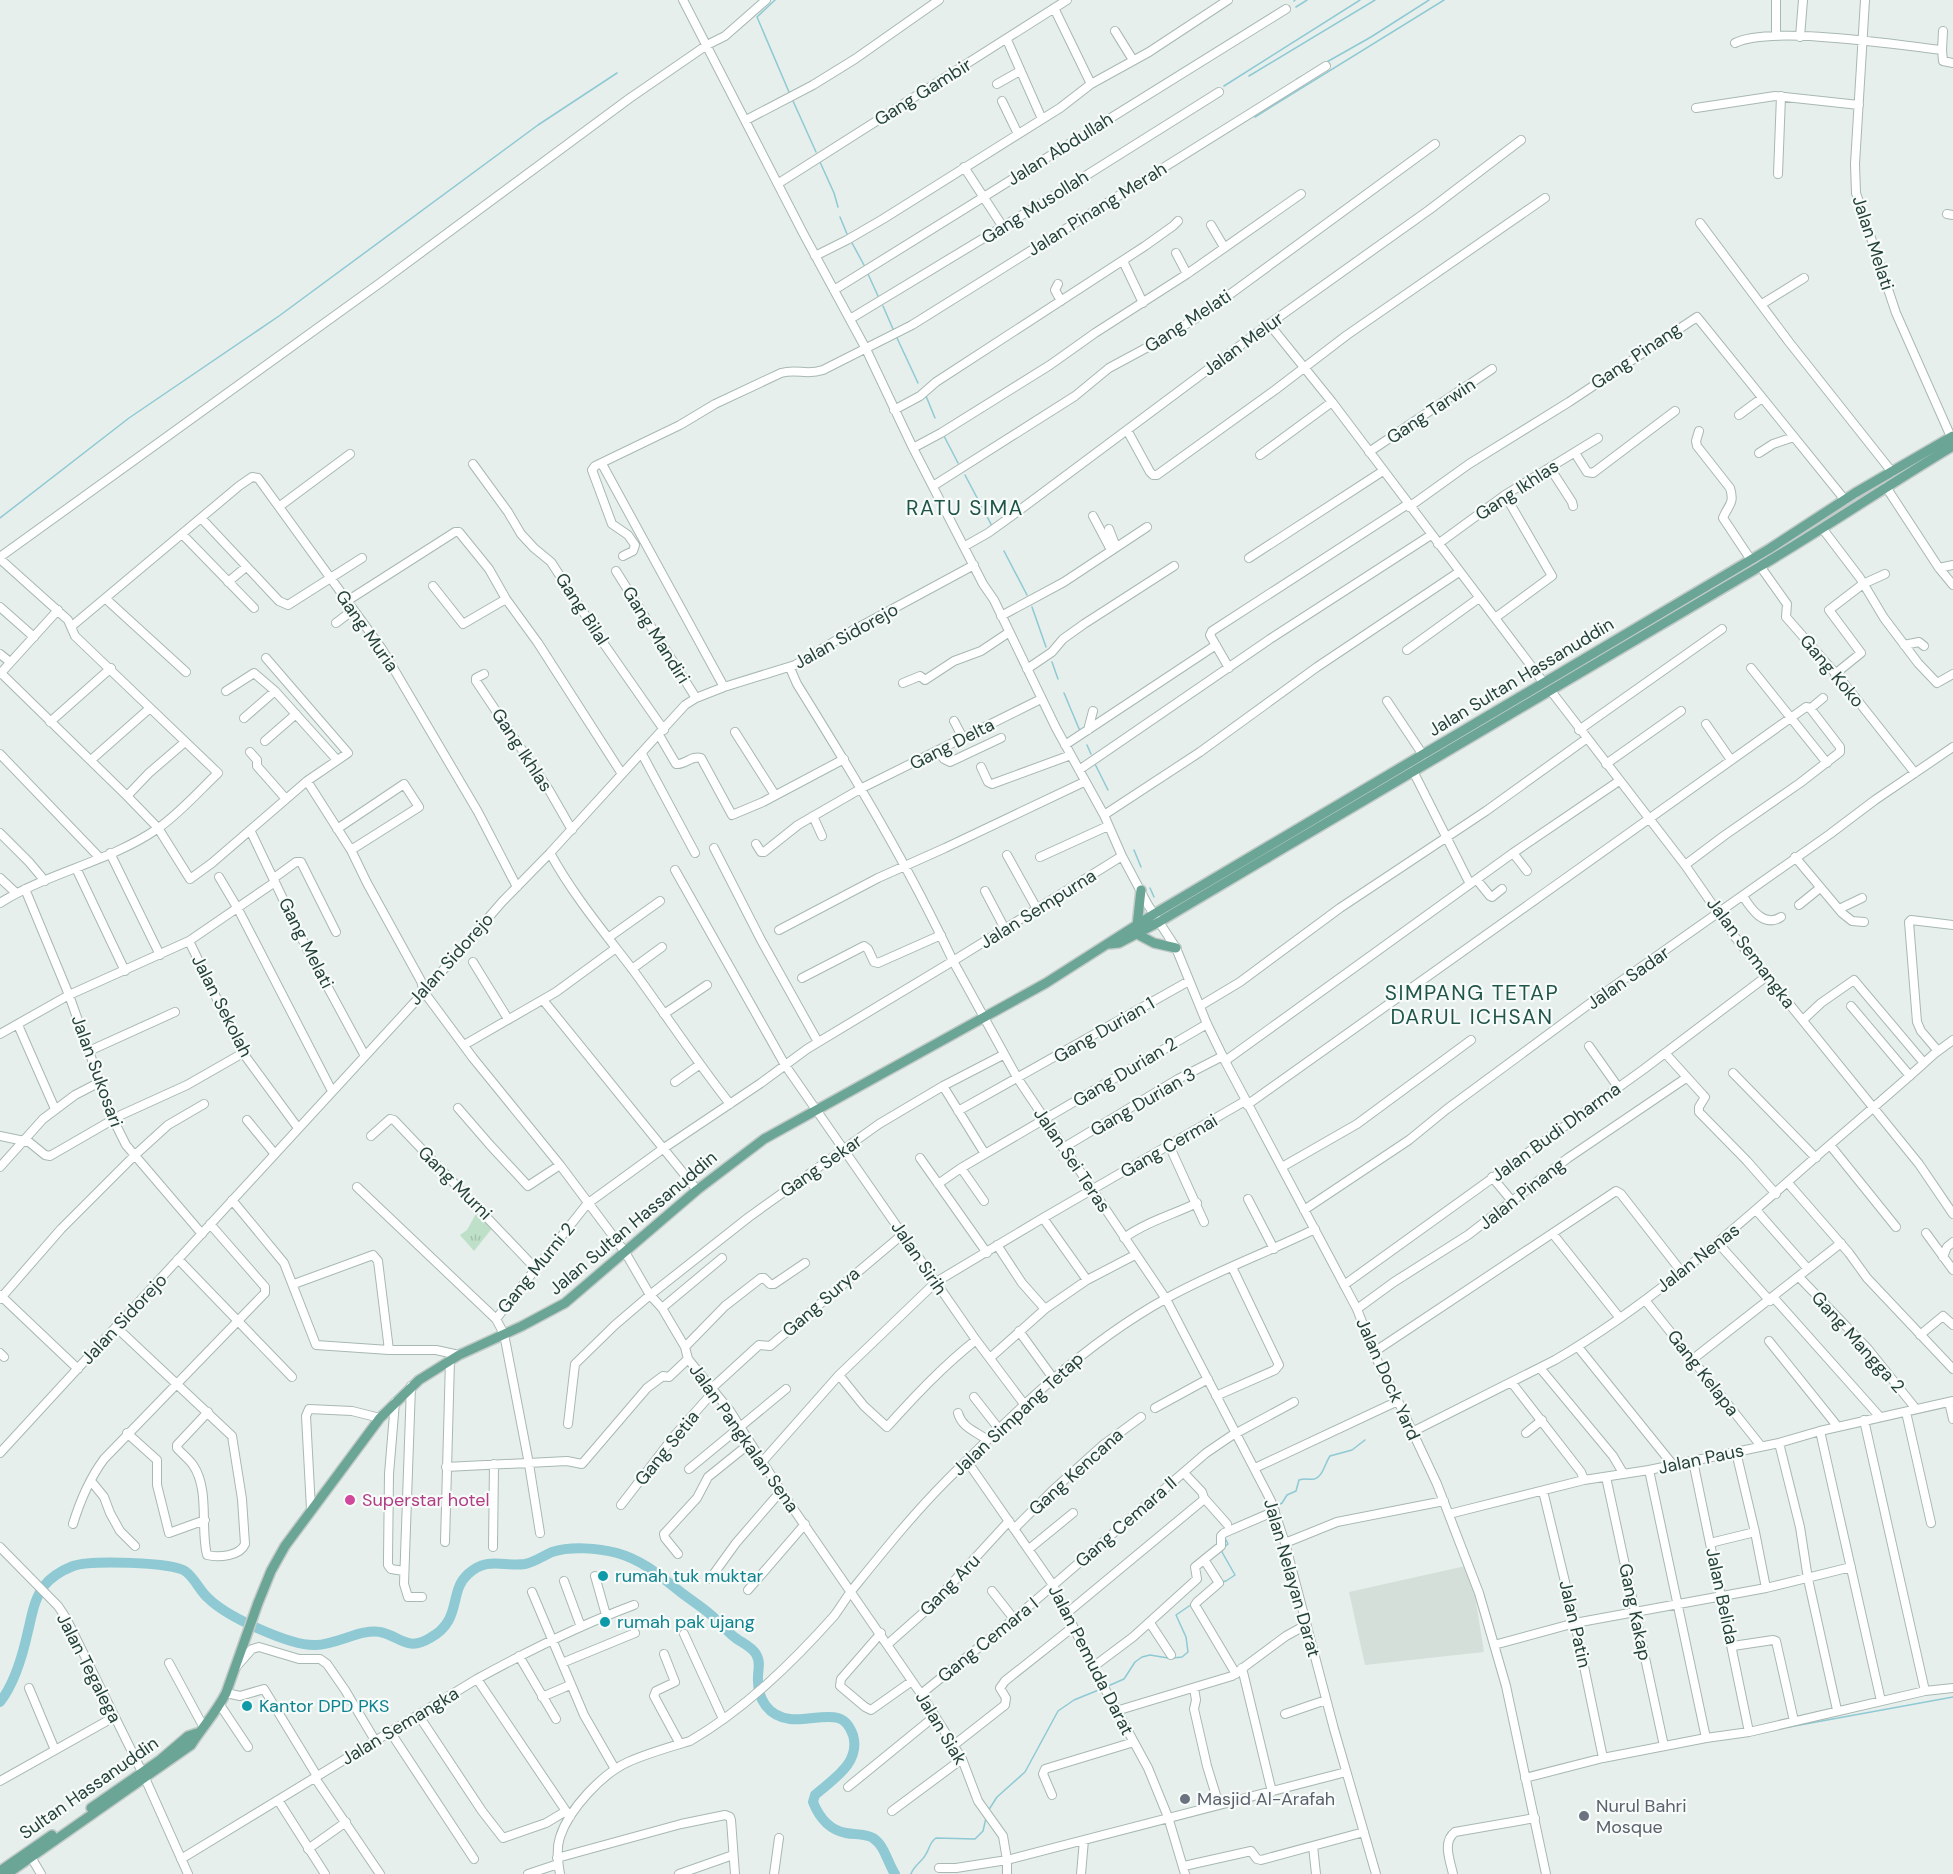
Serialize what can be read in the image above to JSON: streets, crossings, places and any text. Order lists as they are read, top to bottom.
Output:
{
  "streets": {
    "main road": ["Jalan Sultan Hassanuddin", "Sultan Hassanuddin"],
    "street": [
      "Gang Gambir",
      "Jalan Abdullah",
      "Gang Musollah",
      "Jalan Pinang Merah",
      "Jalan Melati",
      "Gang Melati",
      "Jalan Melur",
      "Gang Pinang",
      "Gang Tarwin",
      "Gang Ikhlas",
      "Gang Bilal",
      "Gang Muria",
      "Gang Mandiri",
      "Jalan Sidorejo",
      "Gang Koko",
      "Gang Delta",
      "Jalan Sempurna",
      "Jalan Semangka",
      "Jalan Sadar",
      "Jalan Sekolah",
      "Gang Durian 1",
      "Jalan Sukosari",
      "Gang Durian 2",
      "Gang Durian 3",
      "Jalan Budi Dharma",
      "Gang Cermai",
      "Jalan Sei Teras",
      "Gang Sekar",
      "Gang Murni",
      "Jalan Pinang",
      "Jalan Sirih",
      "Jalan Nenas",
      "Gang Murni 2",
      "Gang Surya",
      "Gang Mangga 2",
      "Gang Kelapa",
      "Jalan Dock Yard",
      "Jalan Simpang Tetap",
      "Jalan Pangkalan Sena",
      "Gang Setia",
      "Jalan Paus",
      "Gang Kencana",
      "Gang Cemara II",
      "Jalan Nelayan Darat",
      "Gang Aru",
      "Jalan Belida",
      "Gang Kakap",
      "Jalan Patin",
      "Gang Cemara I",
      "Jalan Pemuda Darat",
      "Jalan Tegalega",
      "Jalan Siak"
    ]
  },
  "crossings": [
    ["Gang Gambir", "Jalan Dock Yard"],
    ["Jalan Abdullah", "Jalan Dock Yard"],
    ["Gang Musollah", "Jalan Dock Yard"],
    ["Jalan Pinang Merah", "Jalan Dock Yard"],
    ["Jalan Melati", "Jalan Sultan Hassanuddin"],
    ["Gang Melati", "Jalan Sidorejo"],
    ["Gang Melati", "Jalan Dock Yard"],
    ["Jalan Melur", "Jalan Dock Yard"],
    ["Gang Pinang", "Jalan Sultan Hassanuddin"],
    ["Gang Ikhlas", "Jalan Sidorejo"],
    ["Gang Bilal", "Jalan Sidorejo"],
    ["Gang Muria", "Jalan Sidorejo"],
    ["Gang Mandiri", "Jalan Sidorejo"],
    ["Jalan Sidorejo", "Jalan Sekolah"],
    ["Jalan Sidorejo", "Jalan Sukosari"],
    ["Jalan Sidorejo", "Jalan Sei Teras"],
    ["Jalan Sidorejo", "Jalan Dock Yard"],
    ["Jalan Sidorejo", "Jalan Pangkalan Sena"],
    ["Gang Koko", "Jalan Sultan Hassanuddin"],
    ["Gang Koko", "Jalan Sadar"],
    ["Jalan Sultan Hassanuddin", "Jalan Semangka"],
    ["Jalan Sultan Hassanuddin", "Jalan Sei Teras"],
    ["Jalan Sultan Hassanuddin", "Jalan Sirih"],
    ["Jalan Sultan Hassanuddin", "Gang Murni 2"],
    ["Jalan Sultan Hassanuddin", "Jalan Dock Yard"],
    ["Jalan Sultan Hassanuddin", "Jalan Pangkalan Sena"],
    ["Gang Delta", "Jalan Sei Teras"],
    ["Gang Delta", "Jalan Dock Yard"],
    ["Jalan Sempurna", "Jalan Sei Teras"],
    ["Jalan Sempurna", "Jalan Sirih"],
    ["Jalan Sempurna", "Gang Murni 2"],
    ["Jalan Sempurna", "Jalan Dock Yard"],
    ["Jalan Semangka", "Jalan Sadar"],
    ["Jalan Semangka", "Gang Durian 3"],
    ["Jalan Semangka", "Jalan Budi Dharma"],
    ["Jalan Semangka", "Gang Cermai"],
    ["Jalan Semangka", "Jalan Nenas"],
    ["Jalan Semangka", "Jalan Simpang Tetap"],
    ["Jalan Semangka", "Jalan Tegalega"],
    ["Jalan Sadar", "Jalan Dock Yard"],
    ["Gang Durian 1", "Jalan Sei Teras"],
    ["Gang Durian 1", "Jalan Dock Yard"],
    ["Gang Durian 2", "Jalan Sei Teras"],
    ["Gang Durian 2", "Jalan Dock Yard"],
    ["Gang Durian 3", "Jalan Sei Teras"],
    ["Gang Durian 3", "Jalan Dock Yard"],
    ["Jalan Budi Dharma", "Jalan Dock Yard"],
    ["Gang Cermai", "Jalan Sei Teras"],
    ["Gang Cermai", "Jalan Sirih"],
    ["Gang Cermai", "Jalan Dock Yard"],
    ["Gang Cermai", "Jalan Pangkalan Sena"],
    ["Jalan Sei Teras", "Gang Sekar"],
    ["Jalan Sei Teras", "Jalan Simpang Tetap"],
    ["Jalan Sei Teras", "Jalan Nelayan Darat"],
    ["Gang Sekar", "Jalan Sirih"],
    ["Gang Sekar", "Jalan Pangkalan Sena"],
    ["Gang Murni", "Gang Murni 2"],
    ["Jalan Pinang", "Jalan Dock Yard"],
    ["Jalan Sirih", "Gang Murni 2"],
    ["Jalan Sirih", "Gang Surya"],
    ["Jalan Sirih", "Jalan Simpang Tetap"],
    ["Jalan Nenas", "Gang Kelapa"],
    ["Jalan Nenas", "Jalan Dock Yard"],
    ["Gang Murni 2", "Jalan Pangkalan Sena"],
    ["Gang Surya", "Jalan Pangkalan Sena"],
    ["Gang Surya", "Gang Setia"],
    ["Gang Mangga 2", "Jalan Paus"],
    ["Gang Kelapa", "Jalan Paus"],
    ["Jalan Dock Yard", "Jalan Simpang Tetap"],
    ["Jalan Dock Yard", "Jalan Paus"],
    ["Jalan Simpang Tetap", "Jalan Pangkalan Sena"],
    ["Jalan Simpang Tetap", "Jalan Nelayan Darat"],
    ["Jalan Simpang Tetap", "Jalan Pemuda Darat"],
    ["Jalan Simpang Tetap", "Jalan Siak"],
    ["Jalan Pangkalan Sena", "Gang Setia"],
    ["Jalan Pangkalan Sena", "Jalan Siak"],
    ["Jalan Paus", "Jalan Belida"],
    ["Jalan Paus", "Gang Kakap"],
    ["Jalan Paus", "Jalan Patin"],
    ["Gang Kencana", "Jalan Pemuda Darat"],
    ["Gang Cemara II", "Jalan Nelayan Darat"],
    ["Gang Cemara II", "Gang Cemara I"],
    ["Gang Cemara II", "Jalan Pemuda Darat"],
    ["Gang Aru", "Jalan Pemuda Darat"],
    ["Gang Aru", "Jalan Siak"],
    ["Gang Cemara I", "Jalan Pemuda Darat"],
    ["Gang Cemara I", "Jalan Siak"],
    ["Jalan Tegalega", "Sultan Hassanuddin"]
  ],
  "districts": ["RATU SIMA", "SIMPANG TETAP DARUL ICHSAN"],
  "places": [
    "Superstar hotel",
    "rumah tuk muktar",
    "rumah pak ujang",
    "Kantor DPD PKS",
    "Masjid Al-Arafah",
    "Nurul Bahri Mosque"
  ]
}
